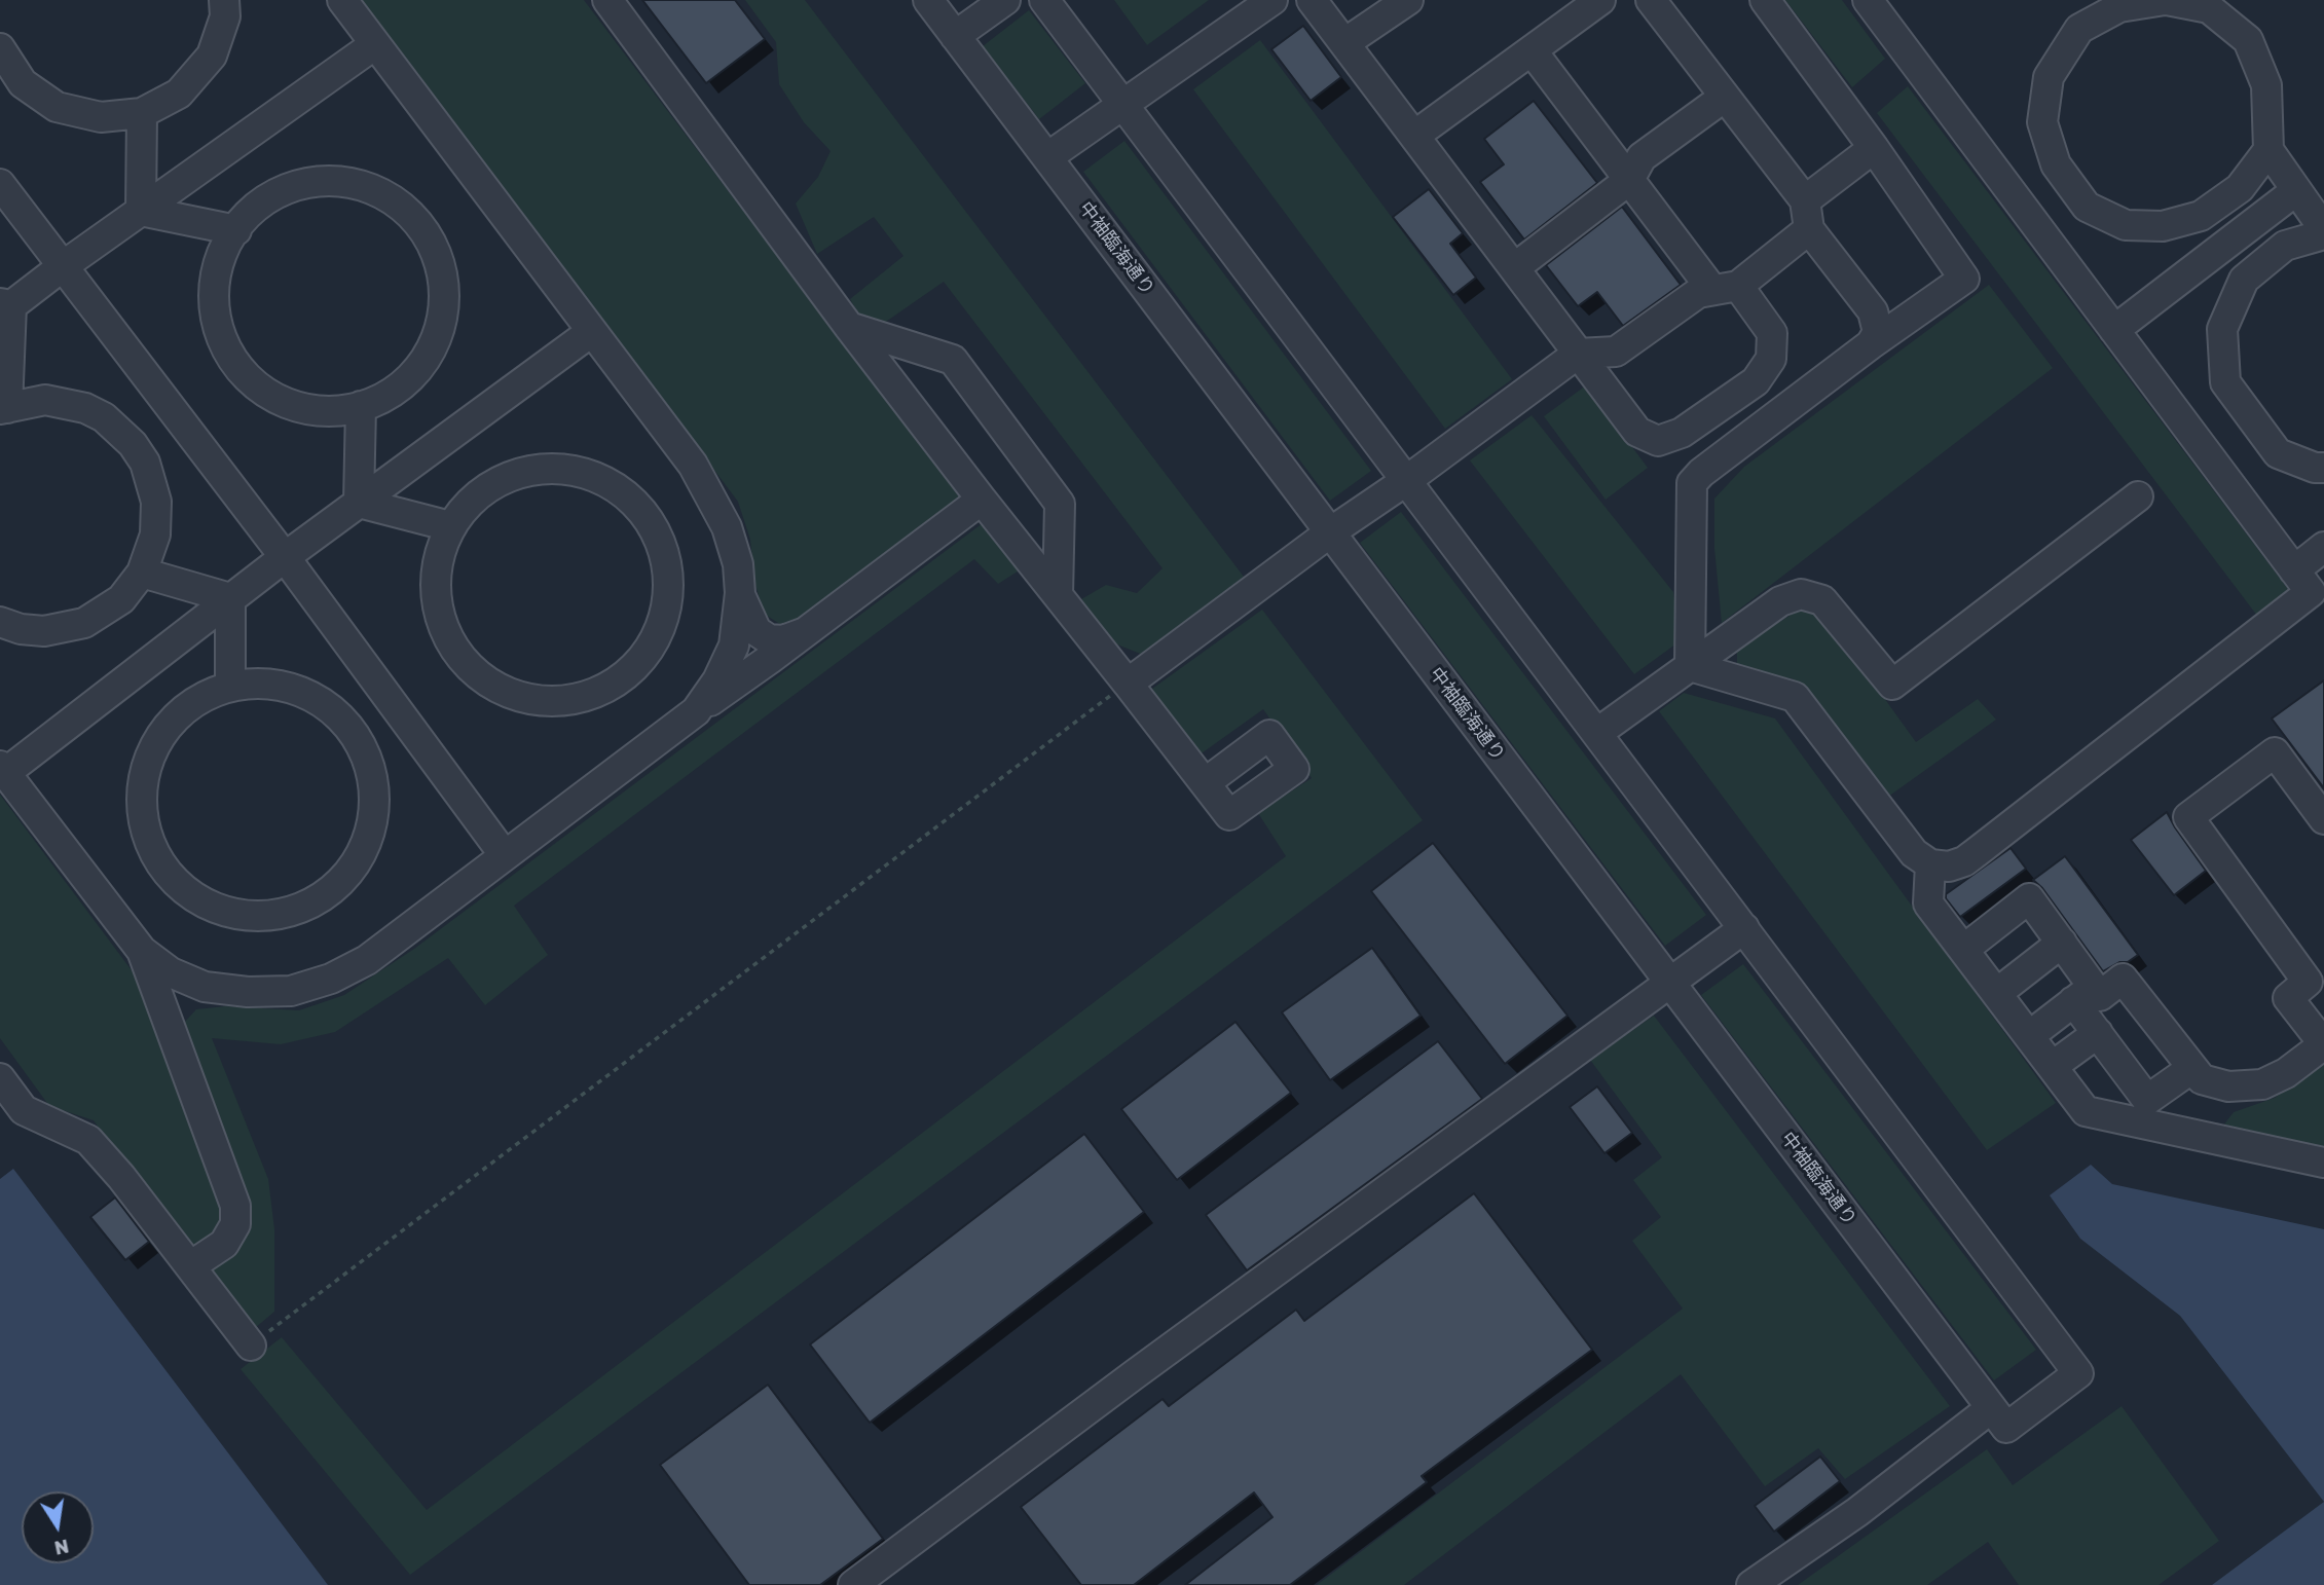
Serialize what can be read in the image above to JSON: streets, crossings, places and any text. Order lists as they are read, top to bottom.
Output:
{
  "streets": {
    "street": ["中袖臨海通り"]
  },
  "north": "bottom"
}
